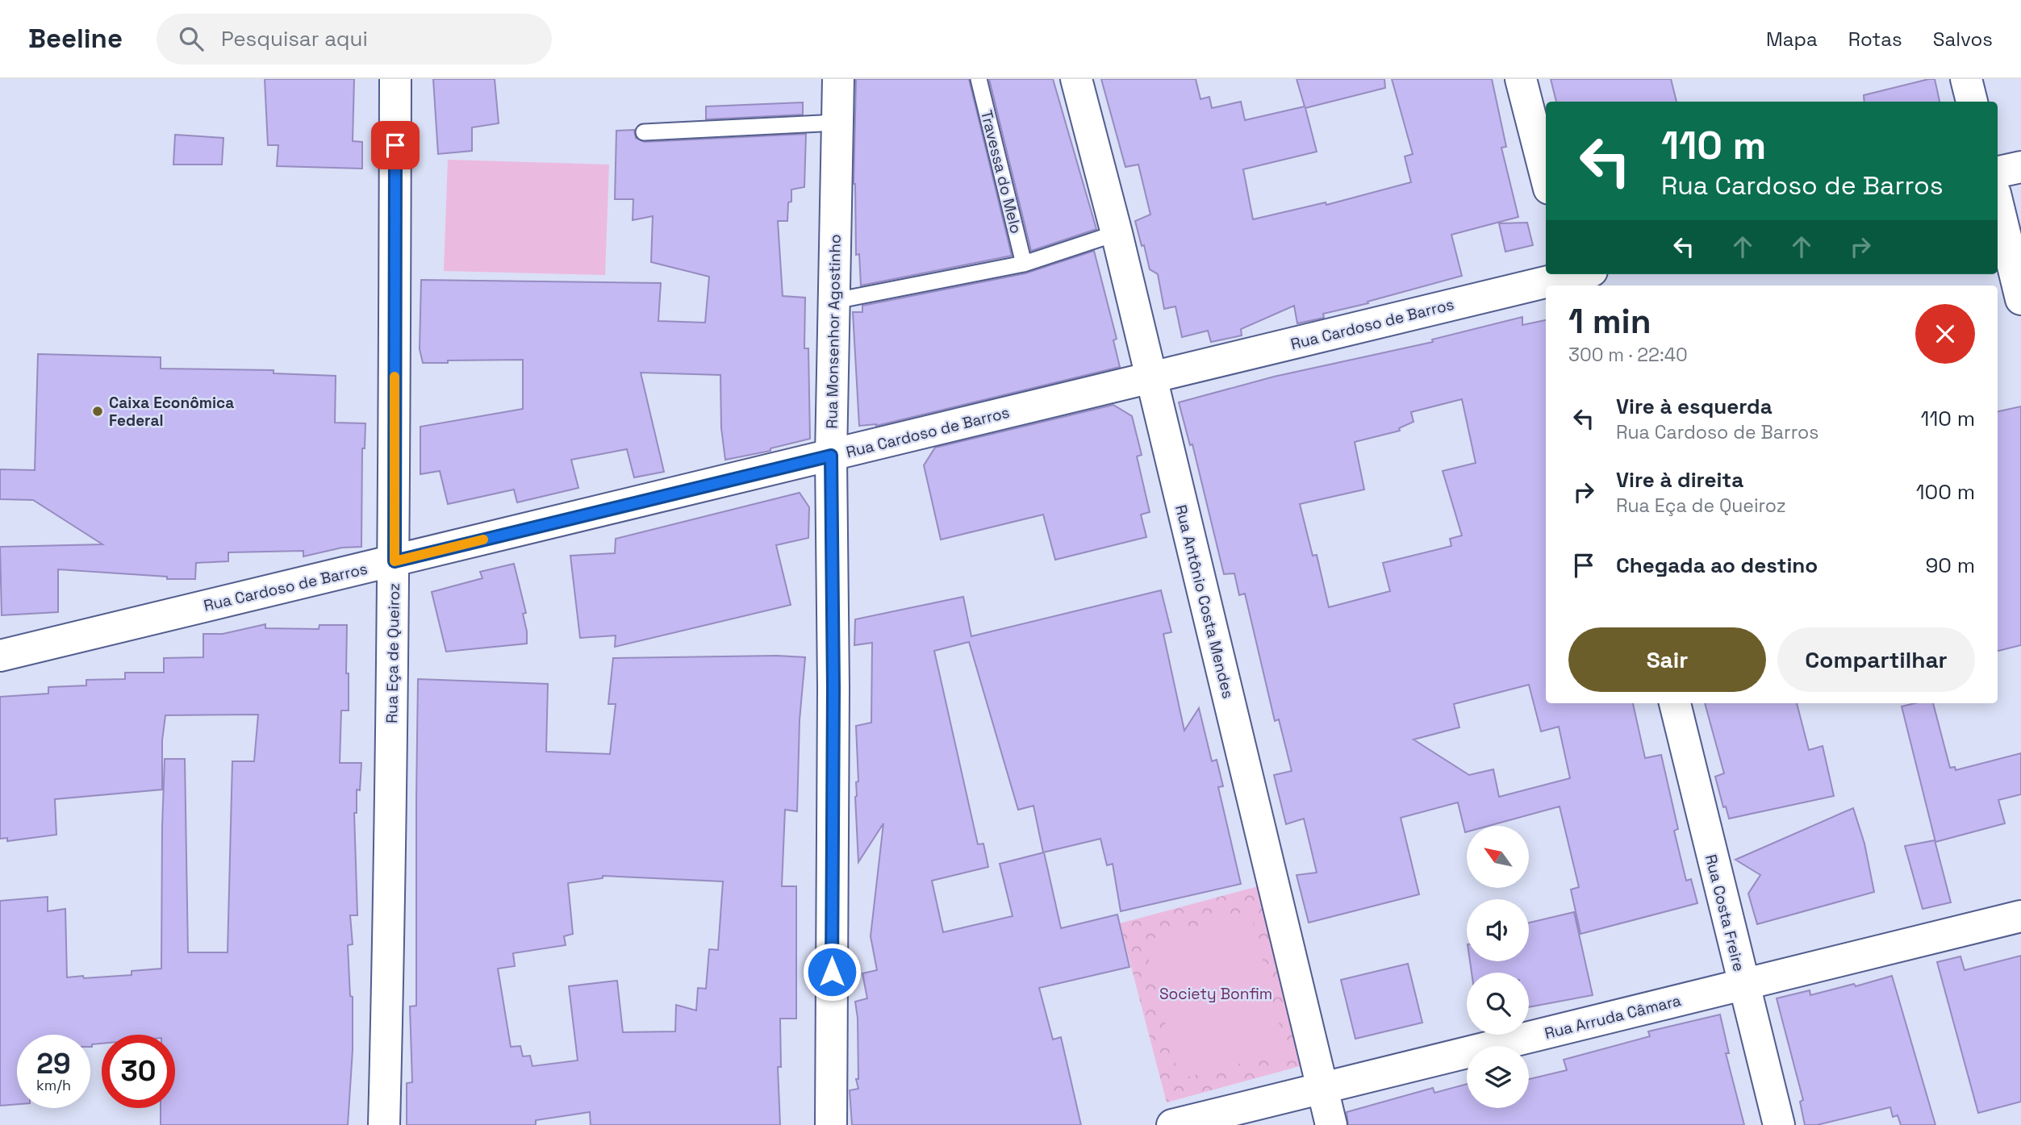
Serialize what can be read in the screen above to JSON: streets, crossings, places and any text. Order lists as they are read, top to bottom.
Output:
{
  "streets": {
    "street": [
      "Rua Cardoso de Barros",
      "Rua Monsenhor Agostinho",
      "Rua Antônio Costa Mendes",
      "Rua Eça de Queiroz",
      "Rua Costa Freire",
      "Rua Arruda Câmara"
    ],
    "lane": ["Travessa do Melo"]
  },
  "crossings": [
    ["Rua Cardoso de Barros", "Rua Monsenhor Agostinho"],
    ["Rua Cardoso de Barros", "Rua Antônio Costa Mendes"],
    ["Rua Cardoso de Barros", "Rua Eça de Queiroz"],
    ["Rua Antônio Costa Mendes", "Rua Arruda Câmara"],
    ["Rua Costa Freire", "Rua Arruda Câmara"]
  ],
  "parks": ["Society Bonfim"],
  "places": ["Caixa Econômica Federal"],
  "north": "top left",
  "page": {
    "header": "Beeline",
    "search": "Pesquisar aqui",
    "nav": ["Mapa", "Rotas", "Salvos"],
    "turn": ["110 m", "Rua Cardoso de Barros"],
    "heading": ["1 min", "300 m · 22:40"],
    "list": [
      {
        "name": "Vire à esquerda",
        "note": "Rua Cardoso de Barros",
        "value": "110 m"
      },
      {
        "name": "Vire à direita",
        "note": "Rua Eça de Queiroz",
        "value": "100 m"
      },
      {
        "name": "Chegada ao destino",
        "value": "90 m"
      }
    ],
    "buttons": ["Sair", "Compartilhar"],
    "speed": "29 km/h",
    "limit": "30"
  }
}
